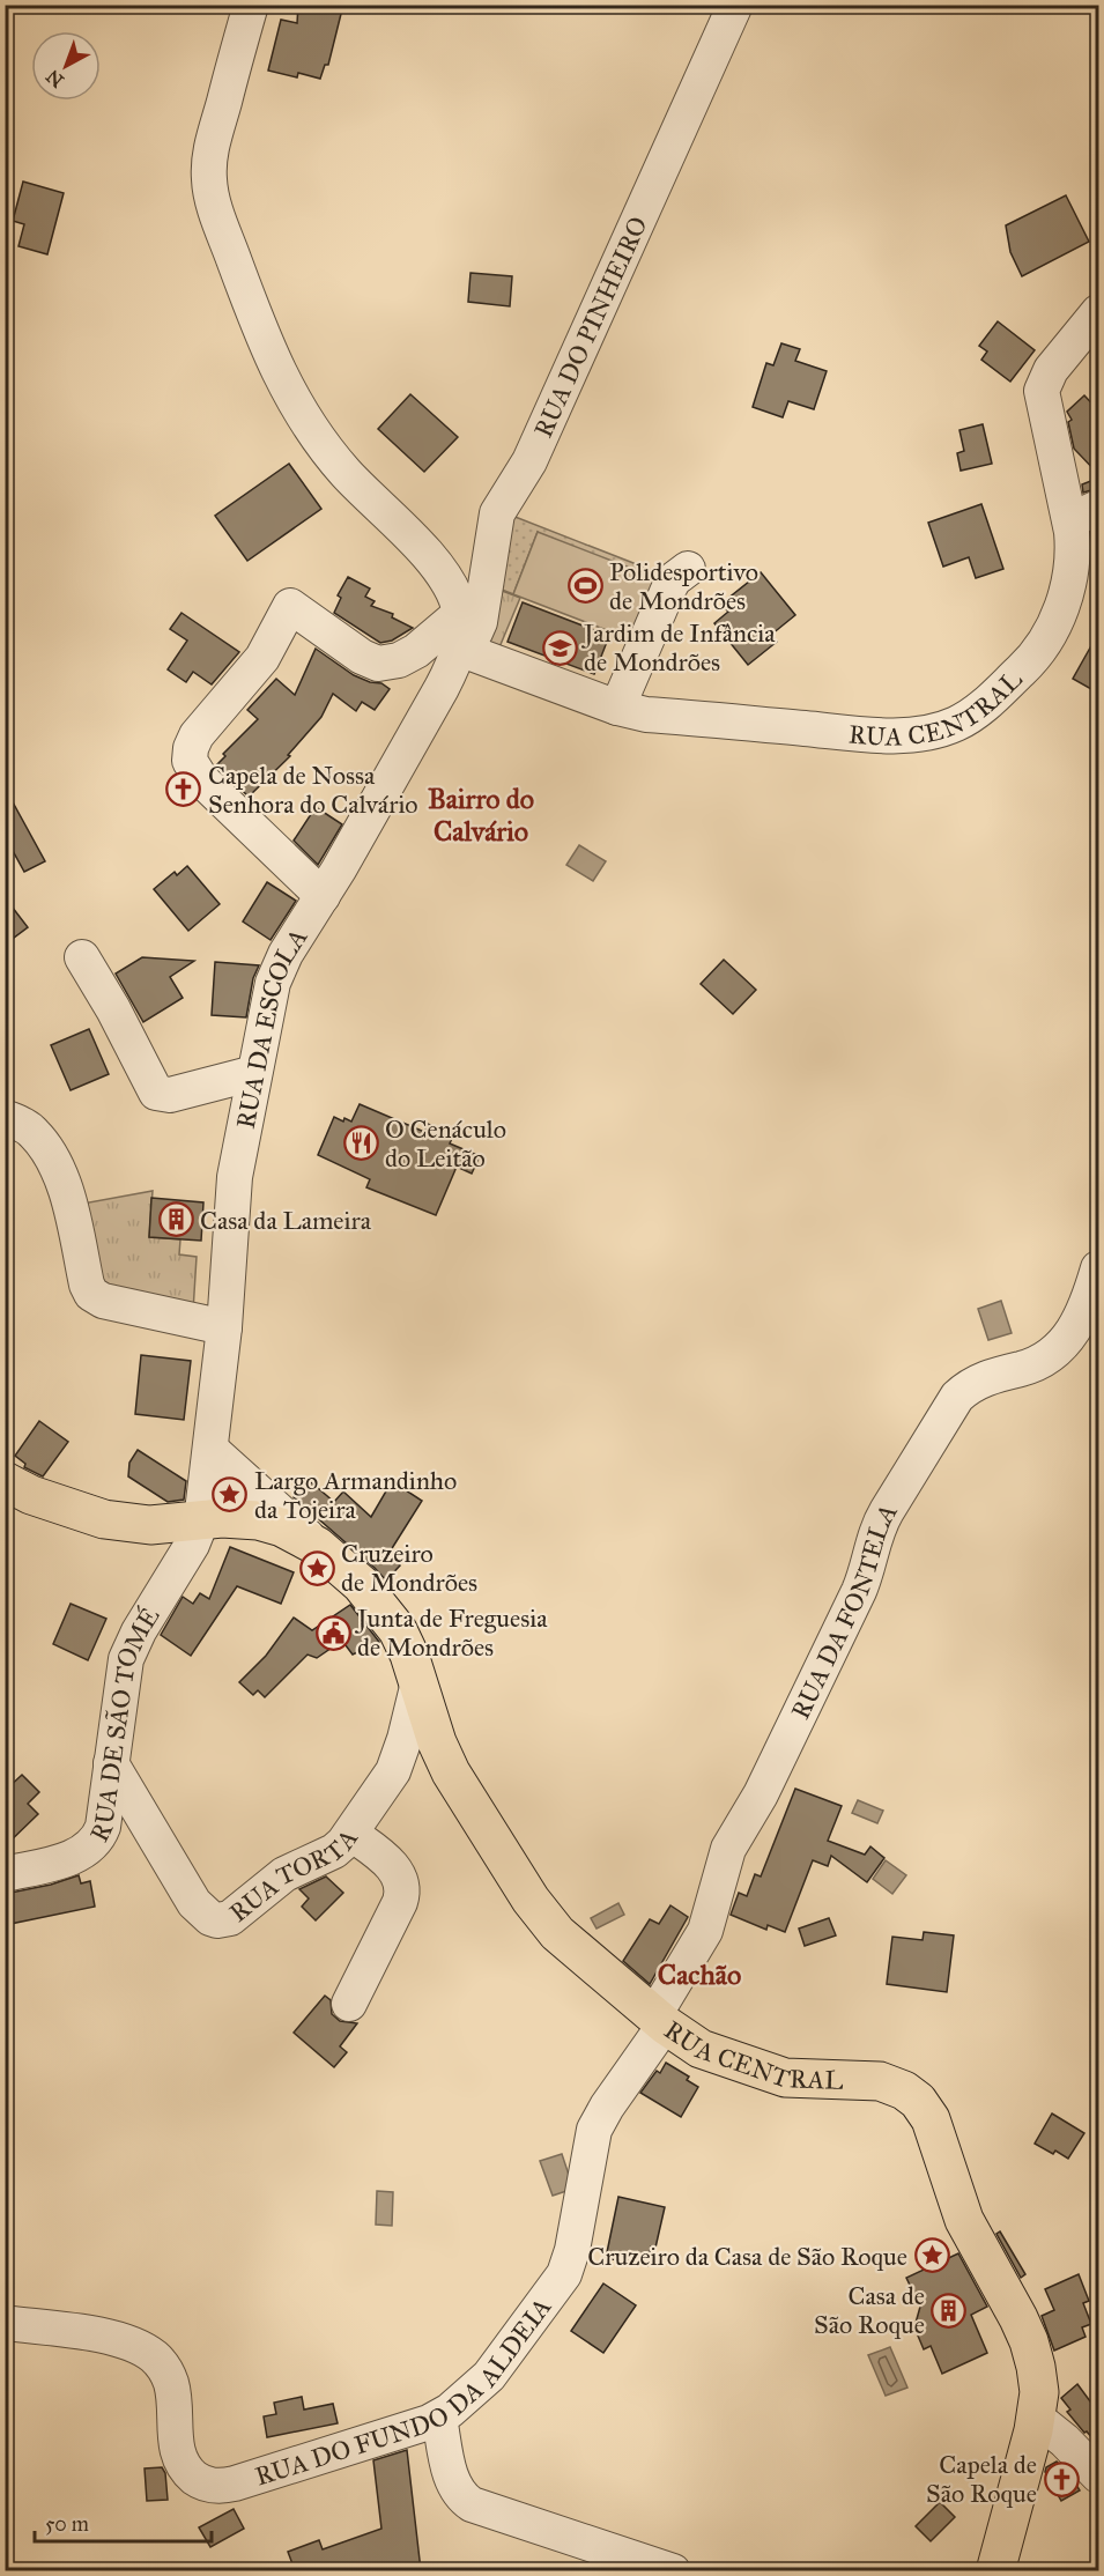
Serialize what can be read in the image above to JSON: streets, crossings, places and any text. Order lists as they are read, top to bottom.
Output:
{
  "streets": {
    "main road": ["RUA CENTRAL"],
    "street": [
      "RUA DO PINHEIRO",
      "RUA DA ESCOLA",
      "RUA DA FONTELA",
      "RUA DE SÃO TOMÉ",
      "RUA TORTA",
      "RUA DO FUNDO DA ALDEIA"
    ]
  },
  "crossings": [
    ["RUA DO PINHEIRO", "RUA CENTRAL"],
    ["RUA DO PINHEIRO", "RUA DA ESCOLA"],
    ["RUA CENTRAL", "RUA DA ESCOLA"],
    ["RUA CENTRAL", "RUA DA FONTELA"],
    ["RUA CENTRAL", "RUA TORTA"],
    ["RUA CENTRAL", "RUA DO FUNDO DA ALDEIA"],
    ["RUA DA FONTELA", "RUA DO FUNDO DA ALDEIA"],
    ["RUA DE SÃO TOMÉ", "RUA TORTA"]
  ],
  "districts": ["Bairro do Calvário", "Cachão"],
  "places": {
    "sports": ["Polidesportivo de Mondrões"],
    "school or university": ["Jardim de Infância de Mondrões"],
    "church": ["Capela de Nossa Senhora do Calvário", "Capela de São Roque"],
    "restaurant": ["O Cenáculo do Leitão"],
    "building": ["Casa da Lameira", "Casa de São Roque"],
    "place": ["Largo Armandinho da Tojeira", "Cruzeiro de Mondrões", "Cruzeiro da Casa de São Roque"],
    "public building": ["Junta de Freguesia de Mondrões"]
  },
  "scale_bar": "50 m",
  "north": "bottom left"
}
